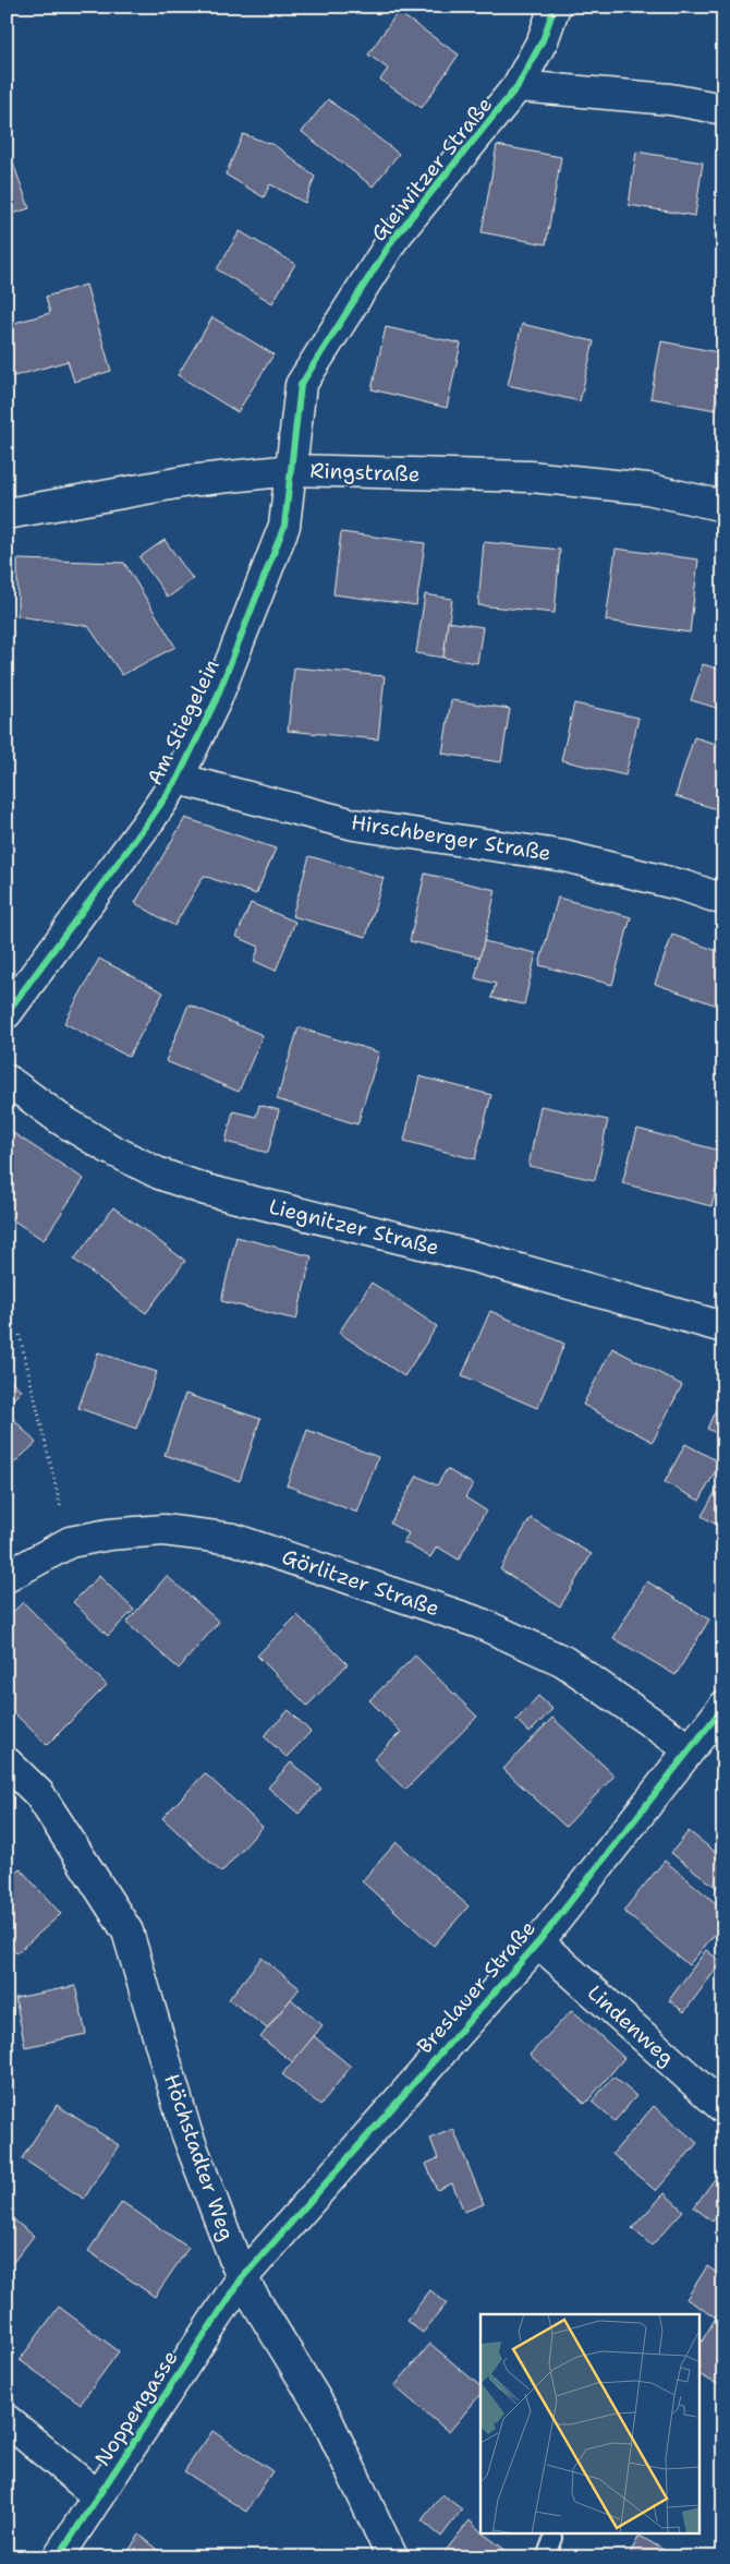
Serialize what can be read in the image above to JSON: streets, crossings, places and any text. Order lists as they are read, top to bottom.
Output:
{
  "streets": {
    "street": [
      "Gleiwitzer Straße",
      "Ringstraße",
      "Am Stiegelein",
      "Hirschberger Straße",
      "Liegnitzer Straße",
      "Görlitzer Straße",
      "Breslauer Straße",
      "Lindenweg",
      "Höchstadter Weg",
      "Noppengasse"
    ]
  },
  "crossings": [
    ["Gleiwitzer Straße", "Ringstraße"],
    ["Gleiwitzer Straße", "Am Stiegelein"],
    ["Ringstraße", "Am Stiegelein"],
    ["Am Stiegelein", "Hirschberger Straße"],
    ["Görlitzer Straße", "Breslauer Straße"],
    ["Breslauer Straße", "Lindenweg"],
    ["Breslauer Straße", "Höchstadter Weg"],
    ["Breslauer Straße", "Noppengasse"],
    ["Höchstadter Weg", "Noppengasse"]
  ]
}
